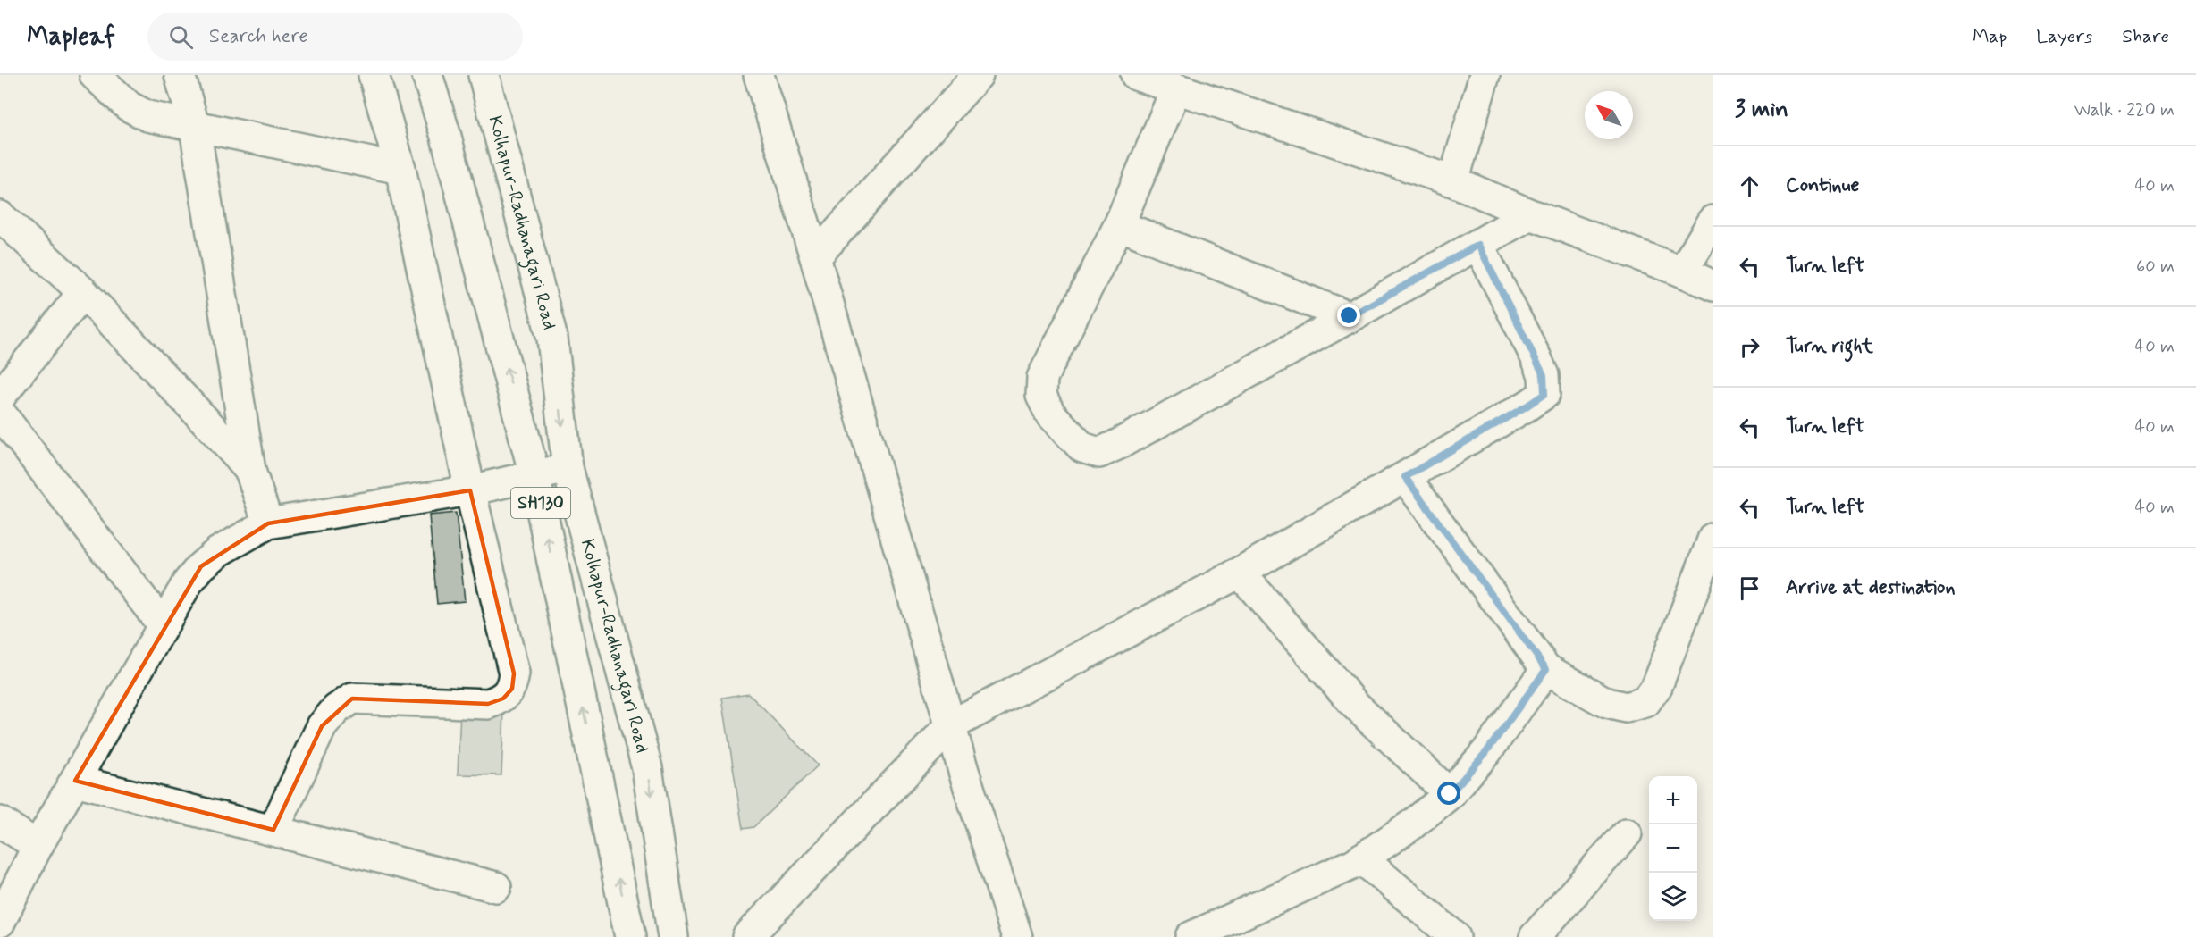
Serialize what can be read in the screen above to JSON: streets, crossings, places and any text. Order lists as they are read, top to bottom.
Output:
{
  "streets": {
    "street": ["Kolhapur-Radhanagari Road", "SH130"]
  },
  "north": "top left",
  "page": {
    "header": "Mapleaf",
    "search": "Search here",
    "nav": ["Map", "Layers", "Share"],
    "heading": ["3 min", "Walk · 220 m"],
    "list": [
      ["Continue", "40 m"],
      ["Turn left", "60 m"],
      ["Turn right", "40 m"],
      ["Turn left", "40 m"],
      ["Turn left", "40 m"],
      "Arrive at destination"
    ],
    "map_buttons": ["+", "−"]
  }
}
